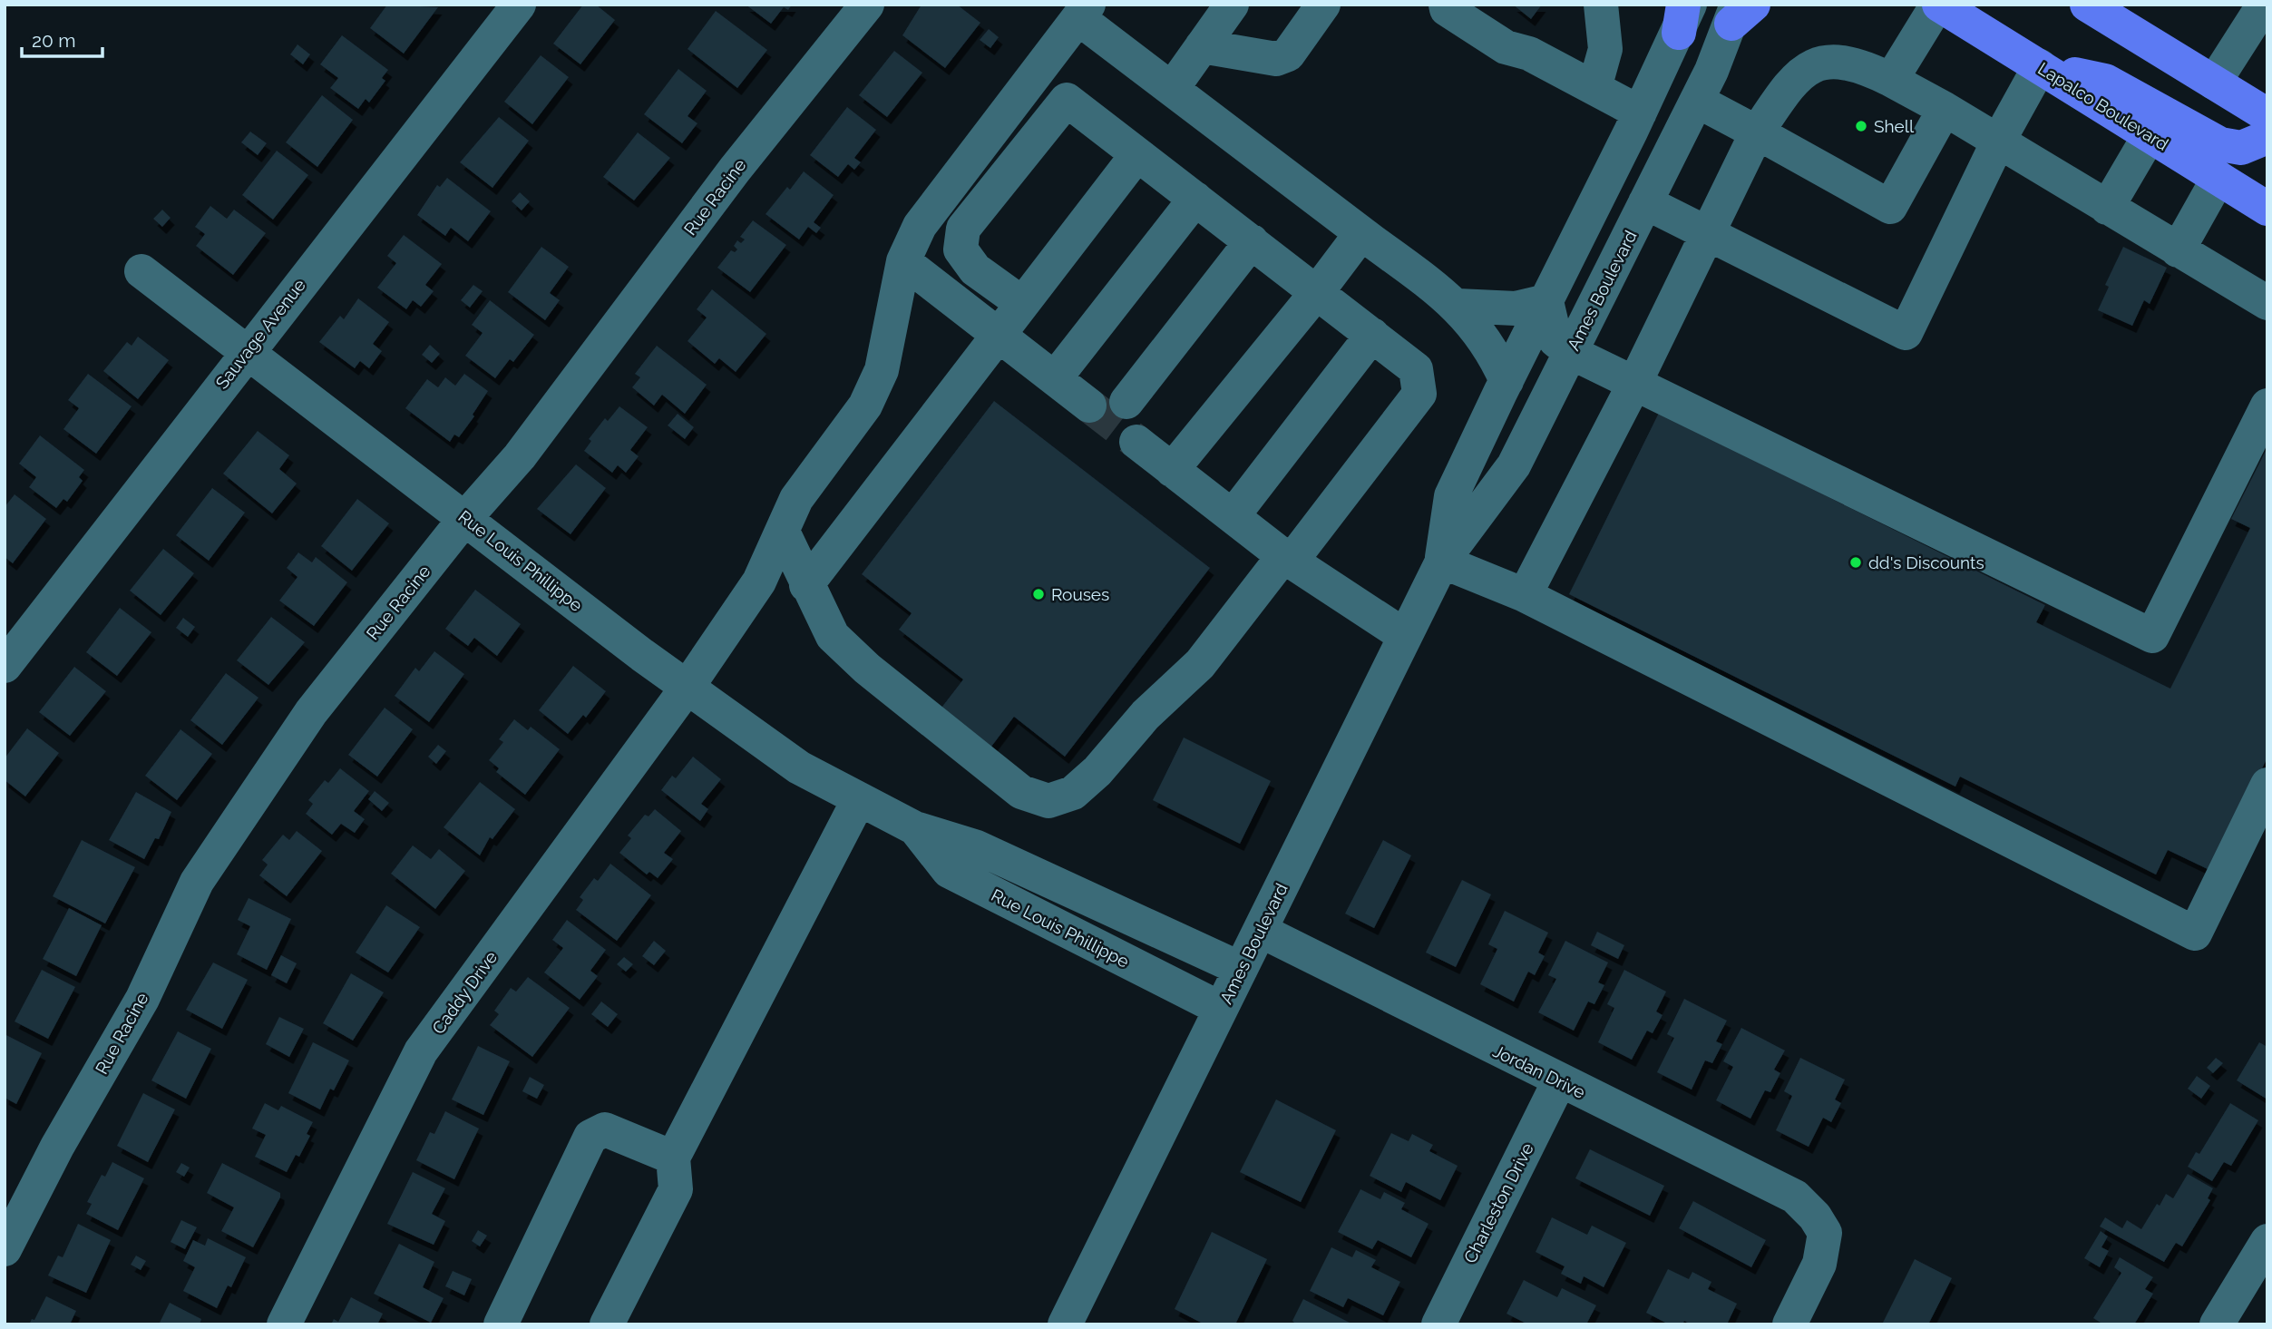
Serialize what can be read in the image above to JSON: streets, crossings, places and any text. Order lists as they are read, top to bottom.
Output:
{
  "streets": {
    "main road": ["Lapalco Boulevard"],
    "street": [
      "Rue Racine",
      "Ames Boulevard",
      "Sauvage Avenue",
      "Rue Louis Phillippe",
      "Caddy Drive",
      "Jordan Drive",
      "Charleston Drive"
    ]
  },
  "crossings": [
    ["Rue Racine", "Rue Louis Phillippe"],
    ["Ames Boulevard", "Rue Louis Phillippe"],
    ["Ames Boulevard", "Jordan Drive"],
    ["Sauvage Avenue", "Rue Louis Phillippe"],
    ["Rue Louis Phillippe", "Caddy Drive"],
    ["Jordan Drive", "Charleston Drive"]
  ],
  "places": ["Shell", "dd's Discounts", "Rouses"],
  "scale_bar": "20 m"
}
